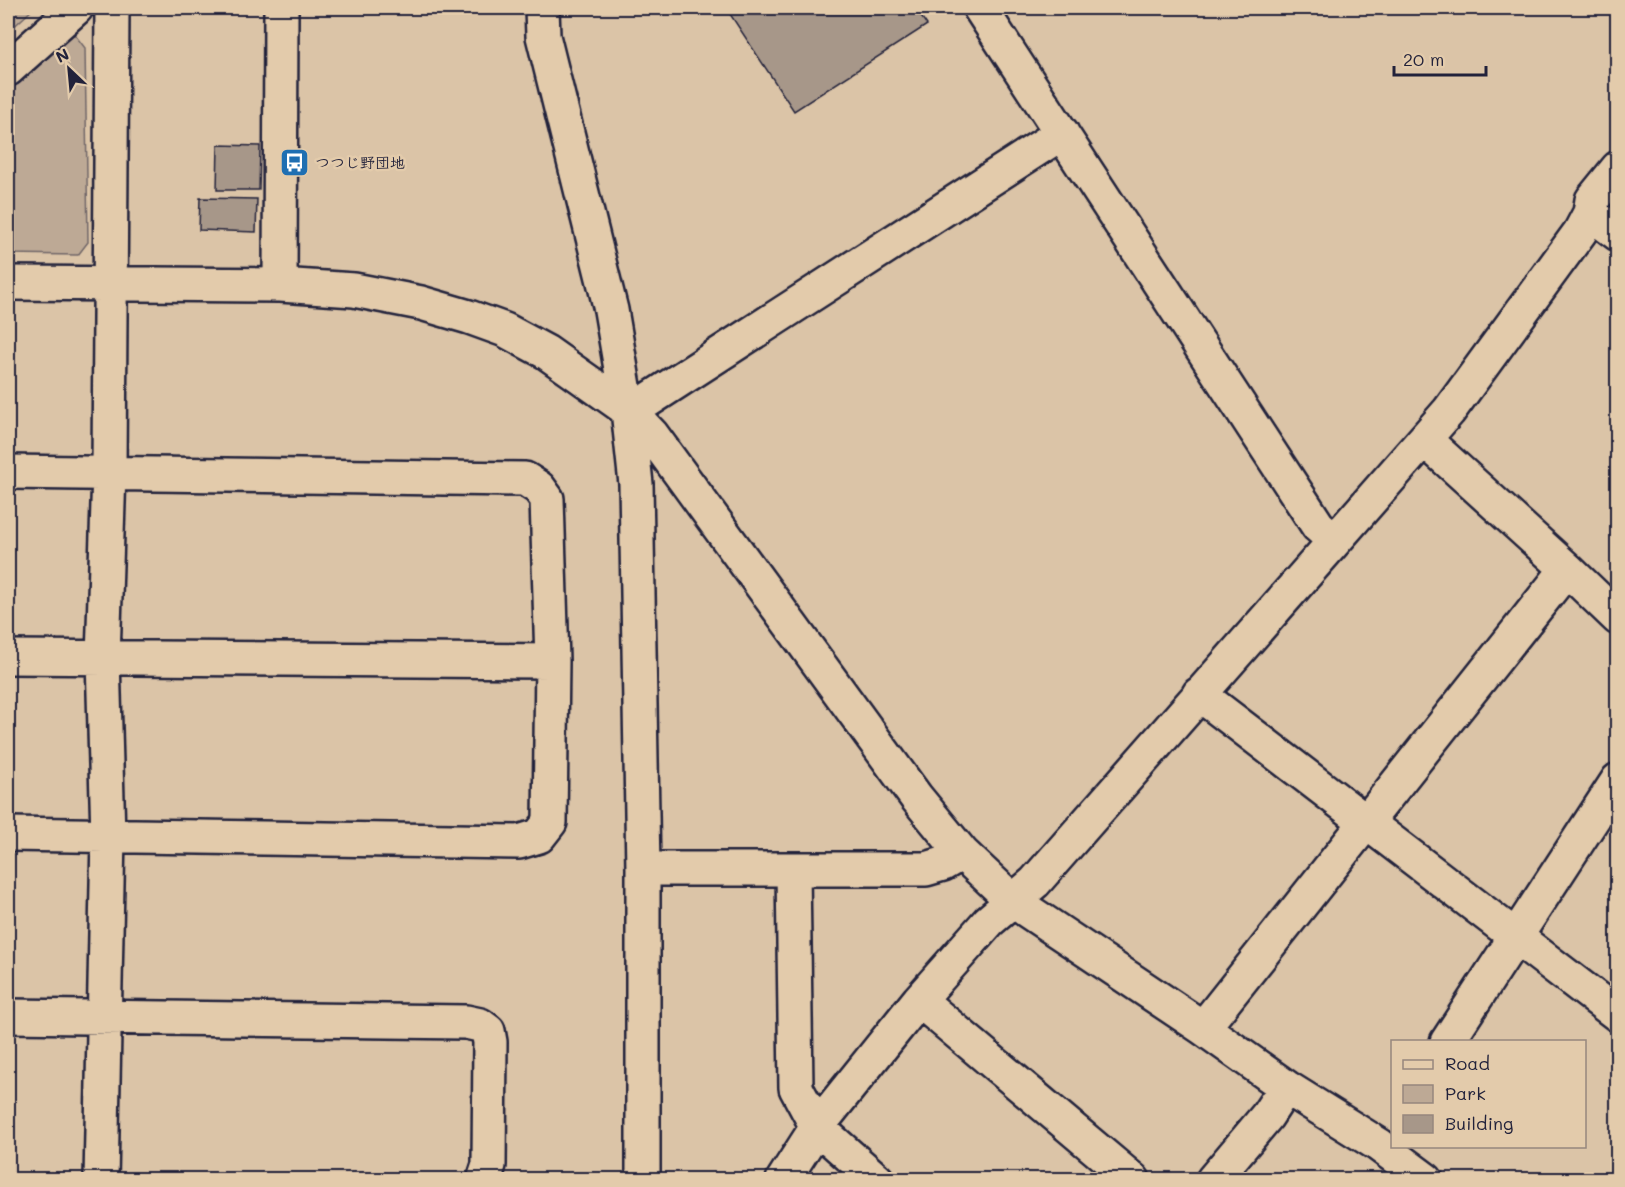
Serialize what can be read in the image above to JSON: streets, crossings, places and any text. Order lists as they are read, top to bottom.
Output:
{
  "places": {
    "bus stop": ["つつじ野団地"]
  },
  "legend": ["Road", "Park", "Building"],
  "scale_bar": "20 m",
  "north": "top left"
}
